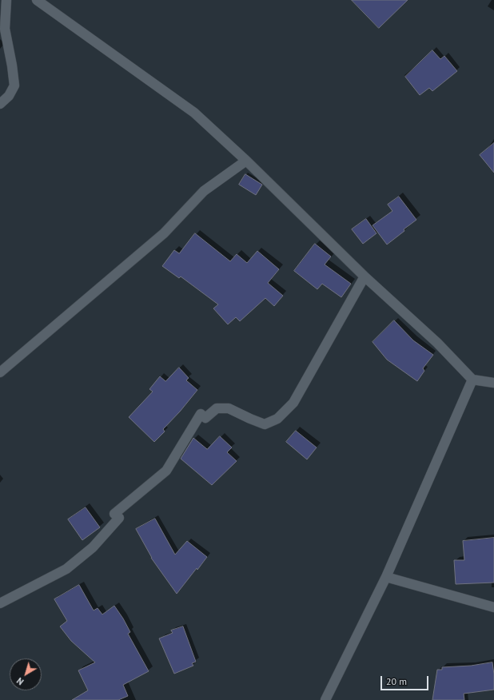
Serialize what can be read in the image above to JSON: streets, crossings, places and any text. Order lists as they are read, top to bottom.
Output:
{
  "scale_bar": "20 m",
  "north": "bottom left"
}
